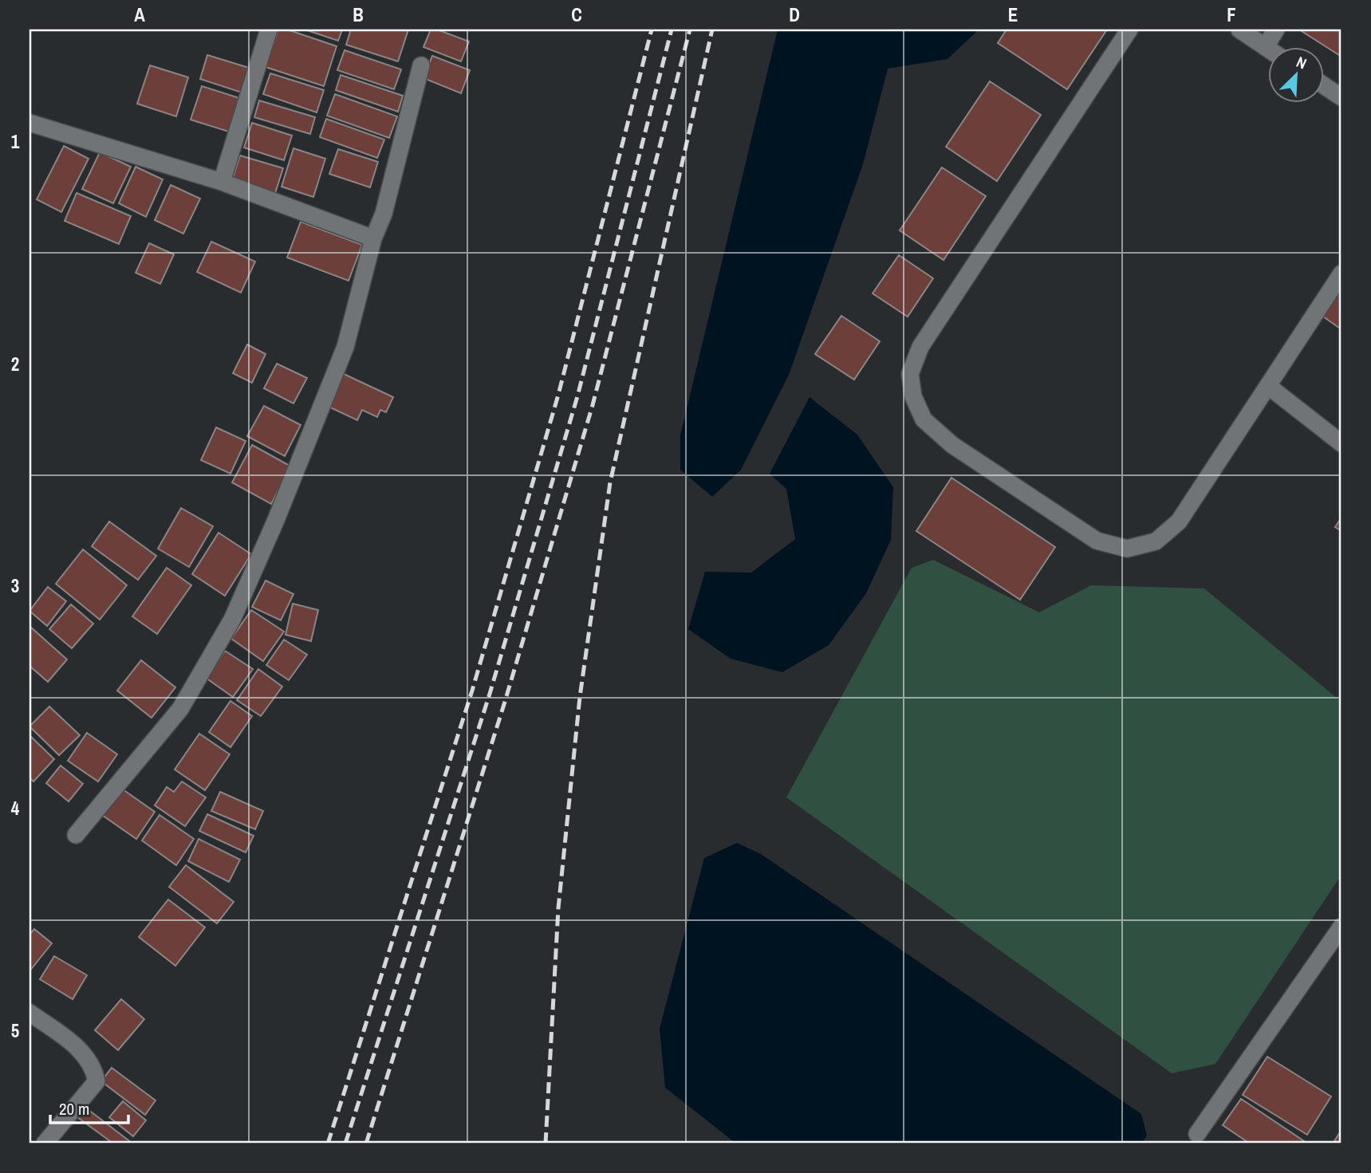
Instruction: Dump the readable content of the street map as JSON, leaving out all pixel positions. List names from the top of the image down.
{
  "scale_bar": "20 m",
  "north": "top right",
  "grid": {
    "columns": [
      "A",
      "B",
      "C",
      "D",
      "E",
      "F"
    ],
    "rows": [
      "1",
      "2",
      "3",
      "4",
      "5"
    ]
  }
}
